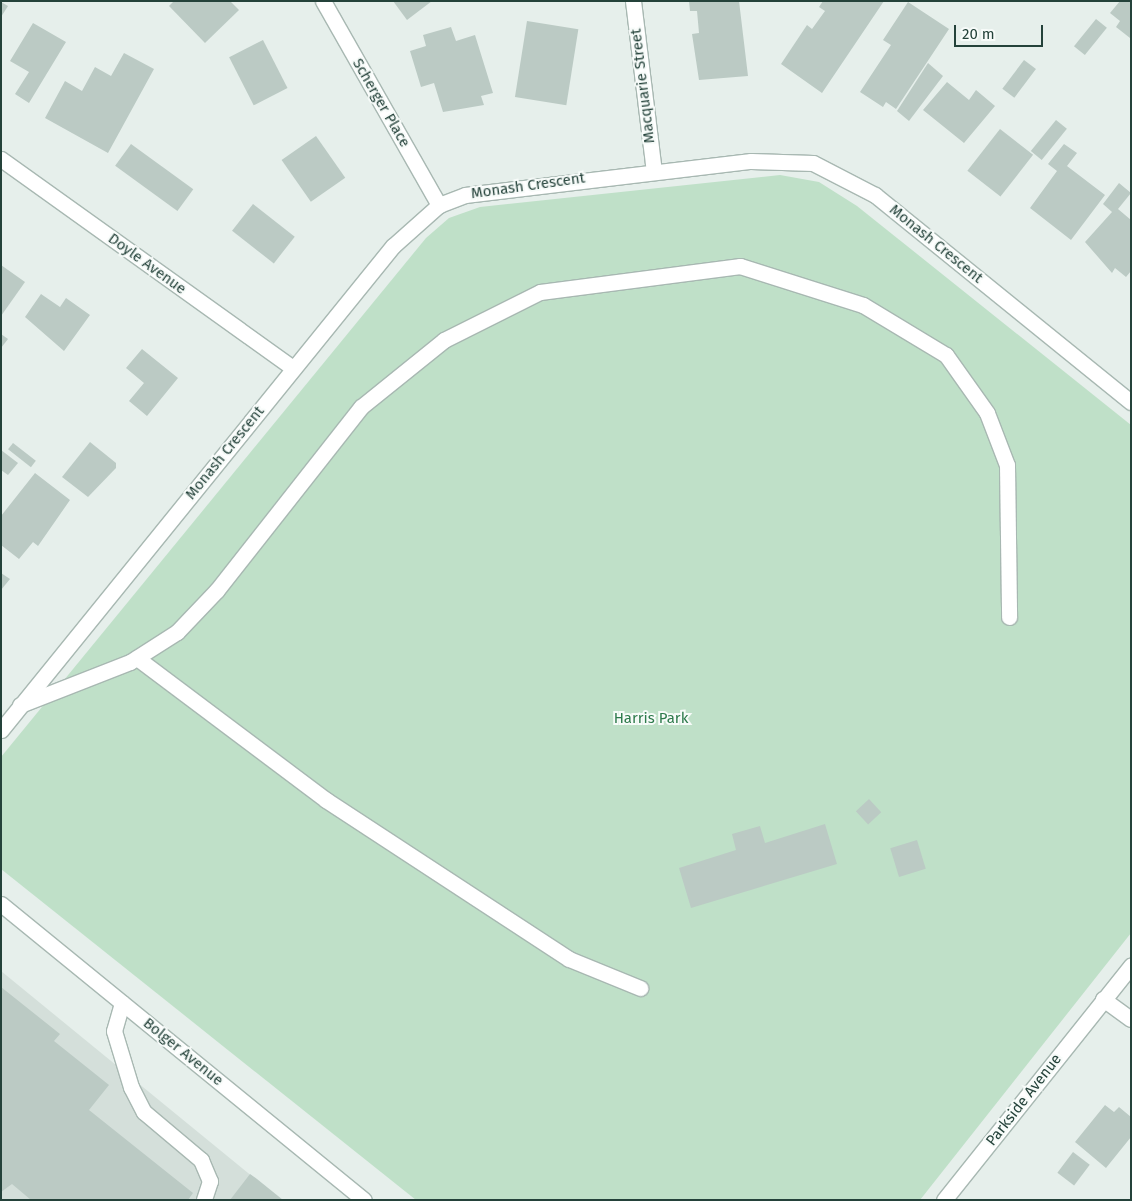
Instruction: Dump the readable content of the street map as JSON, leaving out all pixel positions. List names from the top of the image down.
{
  "streets": {
    "street": [
      "Macquarie Street",
      "Scherger Place",
      "Monash Crescent",
      "Doyle Avenue",
      "Bolger Avenue",
      "Parkside Avenue"
    ]
  },
  "crossings": [
    ["Macquarie Street", "Monash Crescent"],
    ["Scherger Place", "Monash Crescent"],
    ["Monash Crescent", "Doyle Avenue"]
  ],
  "parks": ["Harris Park"],
  "scale_bar": "20 m"
}
